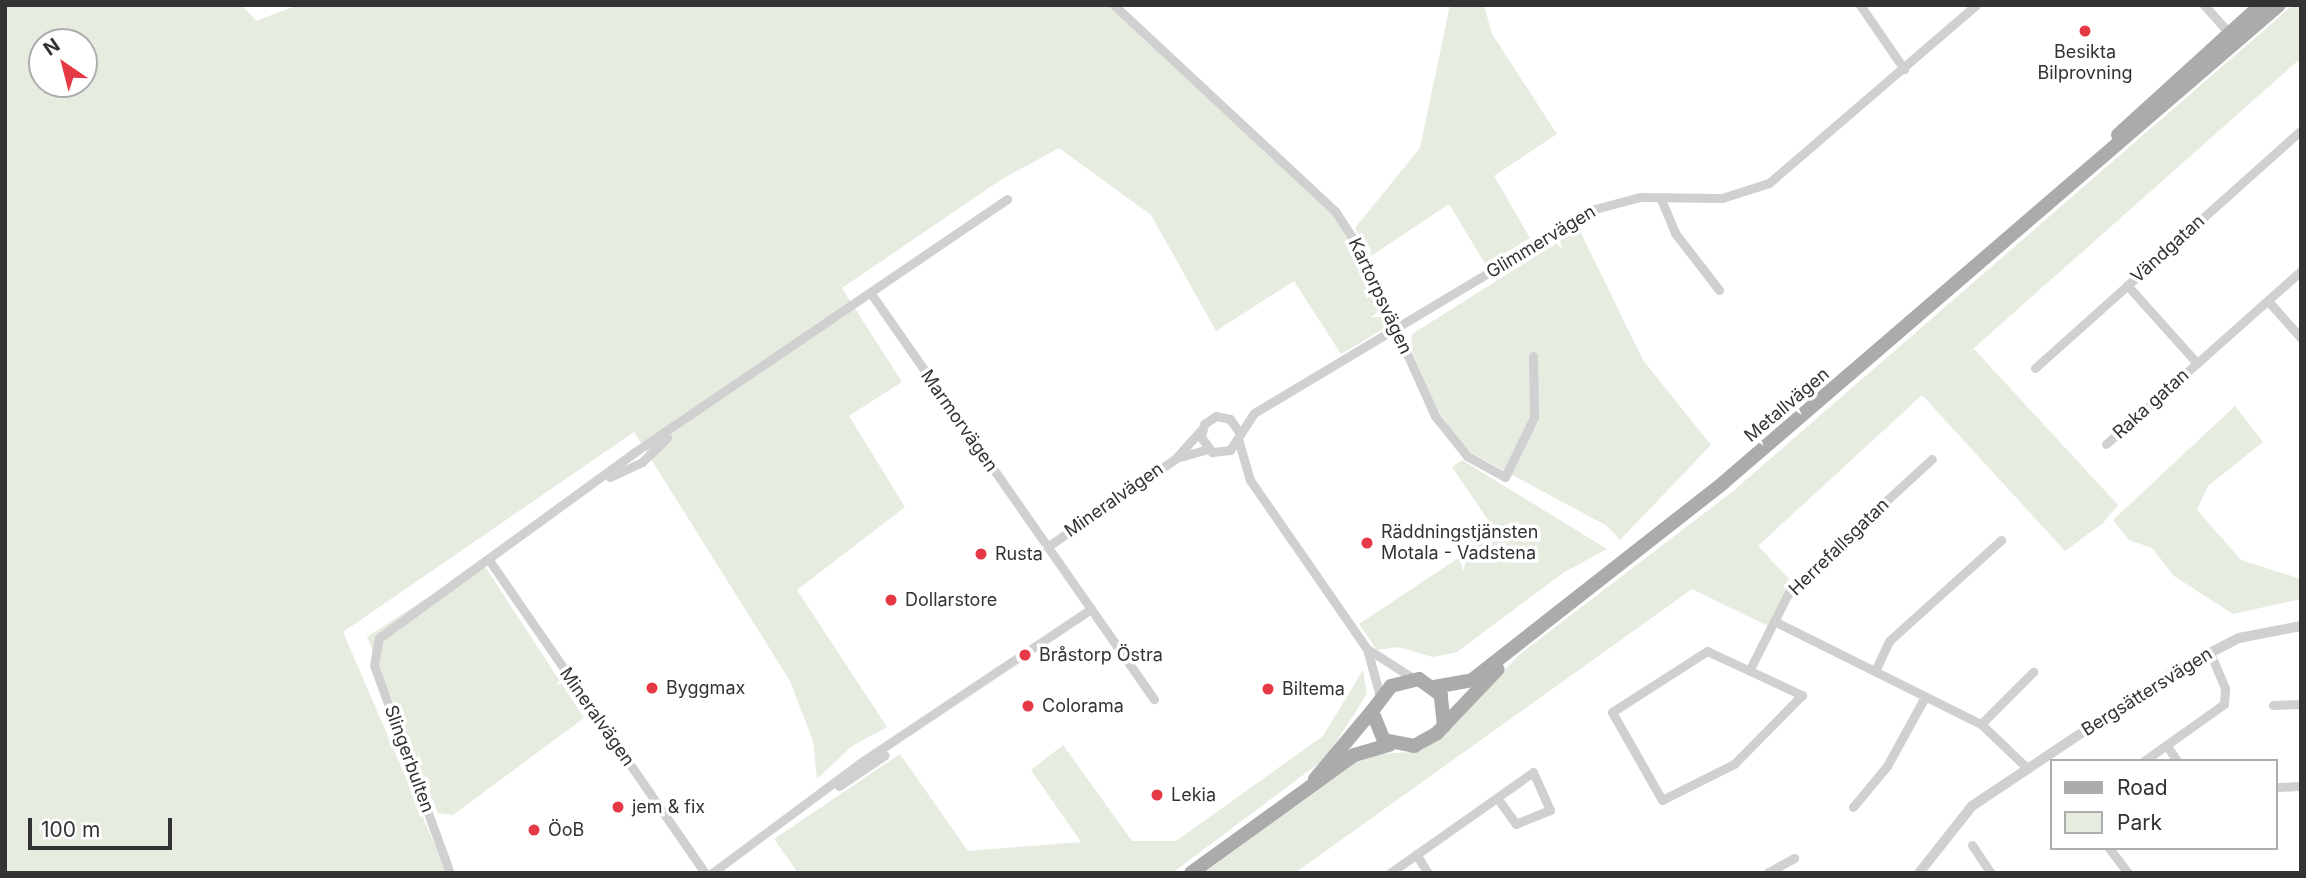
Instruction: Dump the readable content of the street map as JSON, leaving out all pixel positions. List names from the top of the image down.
{
  "streets": {
    "main road": ["Metallvägen"],
    "street": [
      "Glimmervägen",
      "Vändgatan",
      "Kartorpsvägen",
      "Raka gatan",
      "Marmorvägen",
      "Mineralvägen",
      "Herrefallsgatan",
      "Bergsättersvägen",
      "Slingerbulten"
    ]
  },
  "crossings": [
    ["Glimmervägen", "Kartorpsvägen"],
    ["Glimmervägen", "Mineralvägen"],
    ["Vändgatan", "Raka gatan"],
    ["Marmorvägen", "Mineralvägen"],
    ["Mineralvägen", "Slingerbulten"]
  ],
  "places": [
    "Besikta Bilprovning",
    "Räddningstjänsten Motala - Vadstena",
    "Rusta",
    "Dollarstore",
    "Bråstorp Östra",
    "Byggmax",
    "Biltema",
    "Colorama",
    "Lekia",
    "jem & fix",
    "ÖoB"
  ],
  "legend": ["Road", "Park"],
  "scale_bar": "100 m",
  "north": "top left"
}
